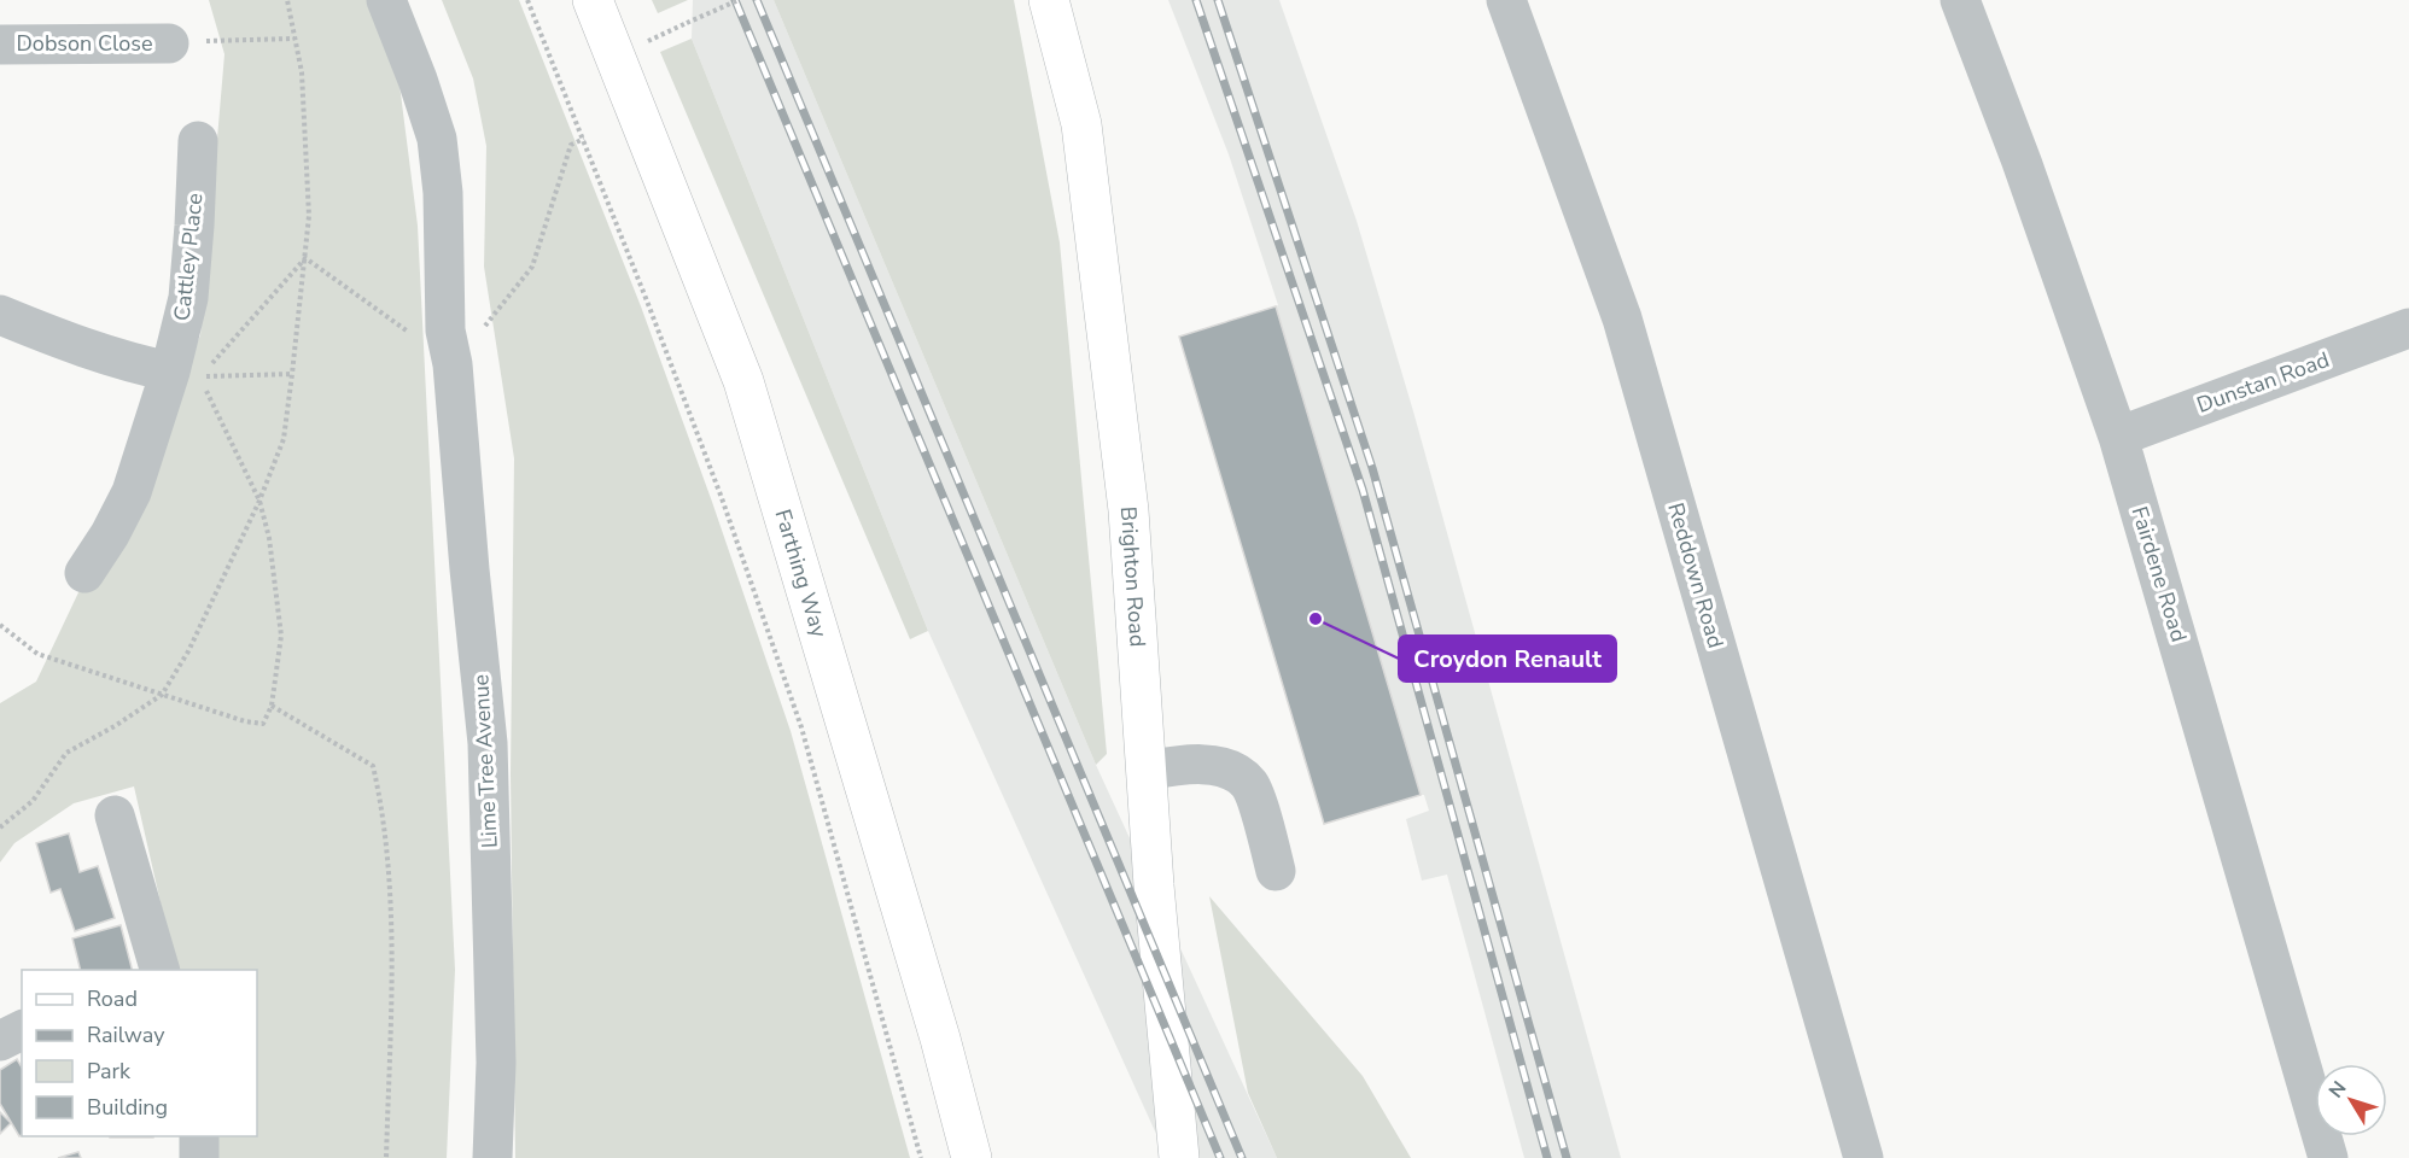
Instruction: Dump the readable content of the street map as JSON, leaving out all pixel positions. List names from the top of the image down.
{
  "streets": {
    "main road": ["Farthing Way", "Brighton Road"],
    "street": [
      "Dobson Close",
      "Cattley Place",
      "Dunstan Road",
      "Fairdene Road",
      "Reddown Road",
      "Lime Tree Avenue"
    ]
  },
  "crossings": [
    ["Dunstan Road", "Fairdene Road"]
  ],
  "places": ["Croydon Renault"],
  "legend": [
    "Road",
    "Railway",
    "Park",
    "Building"
  ],
  "north": "top left"
}
